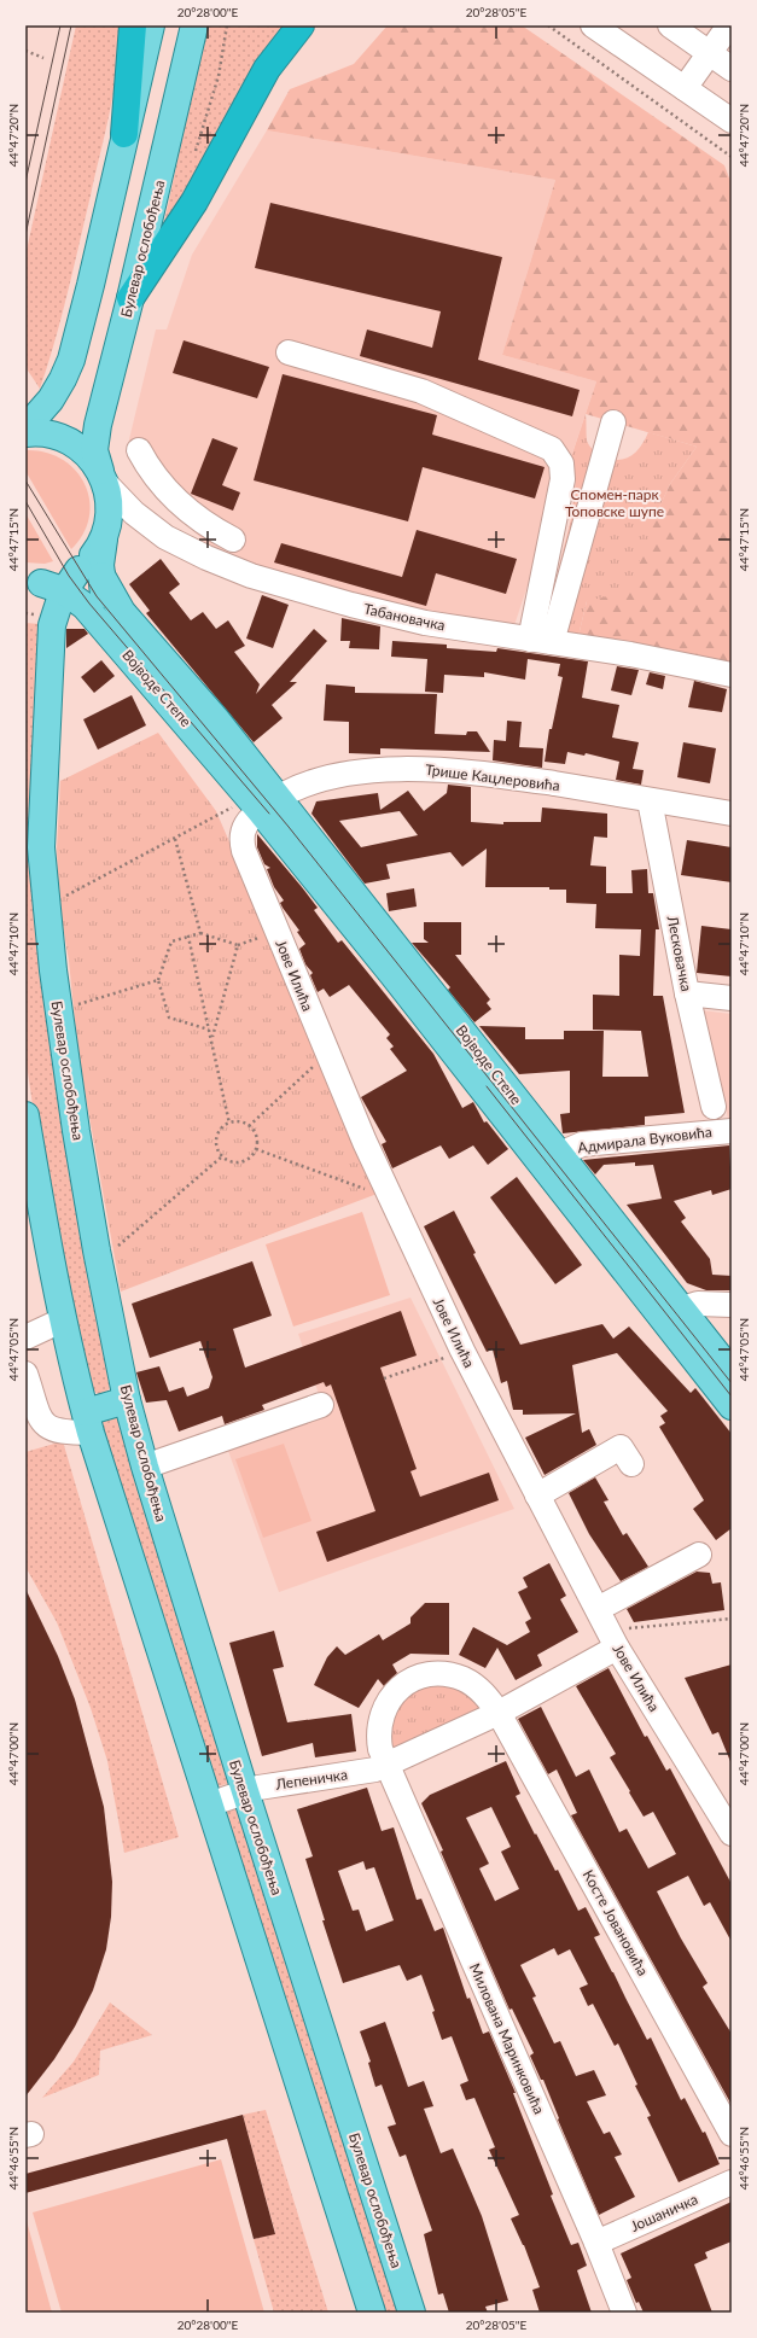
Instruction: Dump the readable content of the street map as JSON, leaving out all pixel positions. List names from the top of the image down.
{
  "streets": {
    "main road": ["Булевар ослобођења", "Војводе Степе"],
    "street": [
      "Табановачка",
      "Трише Кацлеровића",
      "Лесковачка",
      "Јове Илића",
      "Адмирала Вуковића",
      "Лепеничка",
      "Косте Јовановића",
      "Милована Маринковића",
      "Јошаничка"
    ]
  },
  "crossings": [
    ["Булевар ослобођења", "Табановачка"],
    ["Булевар ослобођења", "Војводе Степе"],
    ["Булевар ослобођења", "Лепеничка"],
    ["Војводе Степе", "Трише Кацлеровића"],
    ["Војводе Степе", "Јове Илића"],
    ["Војводе Степе", "Адмирала Вуковића"],
    ["Трише Кацлеровића", "Лесковачка"],
    ["Трише Кацлеровића", "Јове Илића"],
    ["Јове Илића", "Лепеничка"],
    ["Лепеничка", "Косте Јовановића"],
    ["Лепеничка", "Милована Маринковића"],
    ["Милована Маринковића", "Јошаничка"]
  ],
  "parks": ["Спомен-парк Топовске шупе"],
  "coordinates": [
    "20°28'00\"E",
    "20°28'05\"E",
    "44°47'20\"N",
    "44°47'15\"N",
    "44°47'10\"N",
    "44°47'05\"N",
    "44°47'00\"N",
    "44°46'55\"N"
  ]
}
